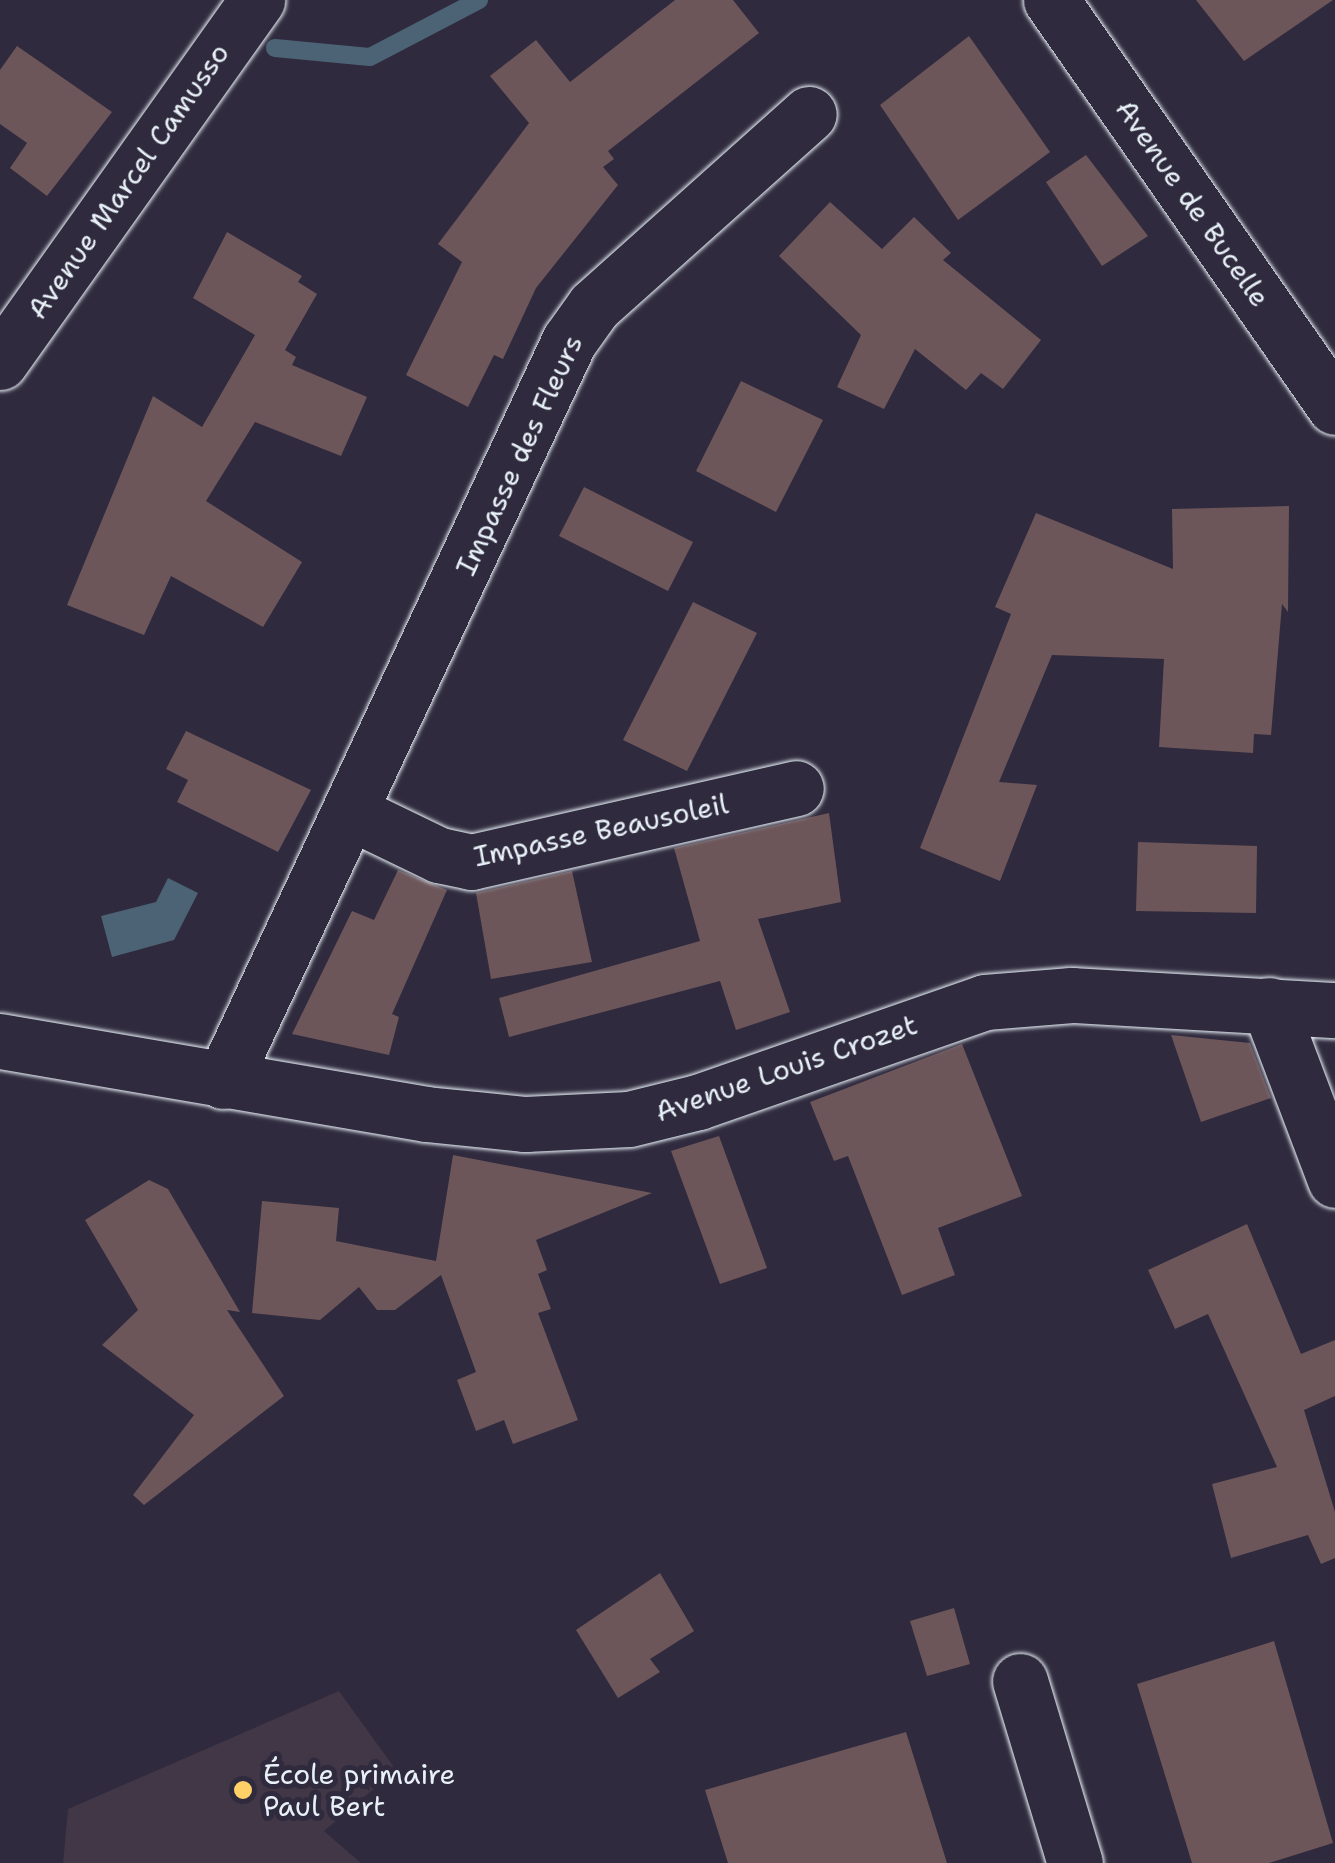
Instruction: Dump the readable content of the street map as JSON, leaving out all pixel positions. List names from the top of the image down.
{
  "streets": {
    "street": [
      "Avenue Marcel Camusso",
      "Avenue de Bucelle",
      "Impasse des Fleurs",
      "Impasse Beausoleil",
      "Avenue Louis Crozet"
    ]
  },
  "crossings": [
    ["Impasse des Fleurs", "Impasse Beausoleil"]
  ],
  "places": ["École primaire Paul Bert"]
}
